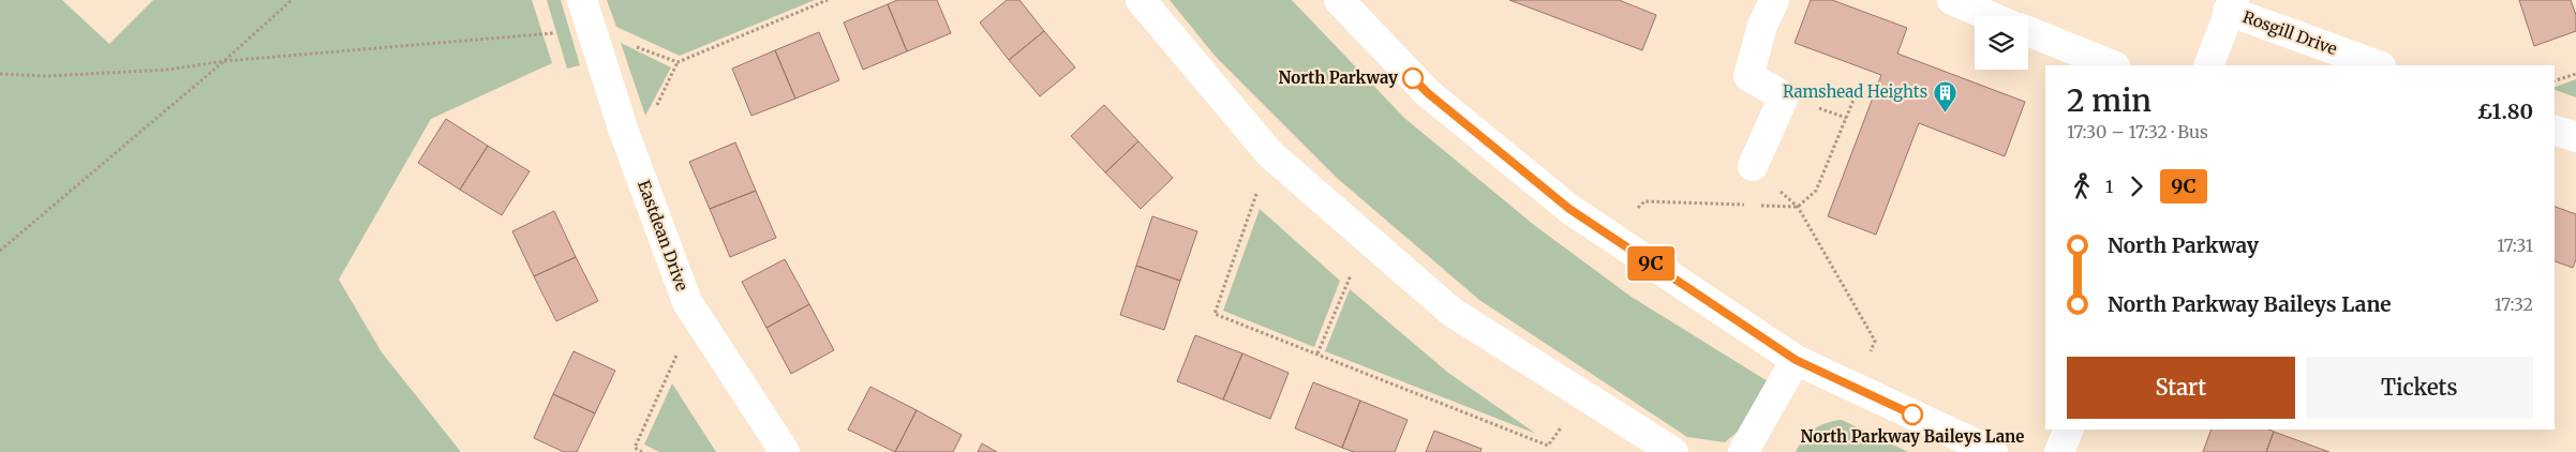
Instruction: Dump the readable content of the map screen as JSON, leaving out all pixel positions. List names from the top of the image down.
{
  "streets": {
    "street": ["Rosgill Drive", "Eastdean Drive"]
  },
  "places": {
    "other": ["North Parkway", "North Parkway Baileys Lane"],
    "building": ["Ramshead Heights"]
  },
  "lines": ["bus line 9C"],
  "page": {
    "on_map": "9C",
    "heading": ["2 min", "17:30 – 17:32 · Bus", "£1.80"],
    "legs": ["1", "9C"],
    "list": [
      {
        "name": "North Parkway",
        "value": "17:31"
      },
      {
        "name": "North Parkway Baileys Lane",
        "value": "17:32"
      }
    ],
    "buttons": ["Start", "Tickets"]
  }
}
